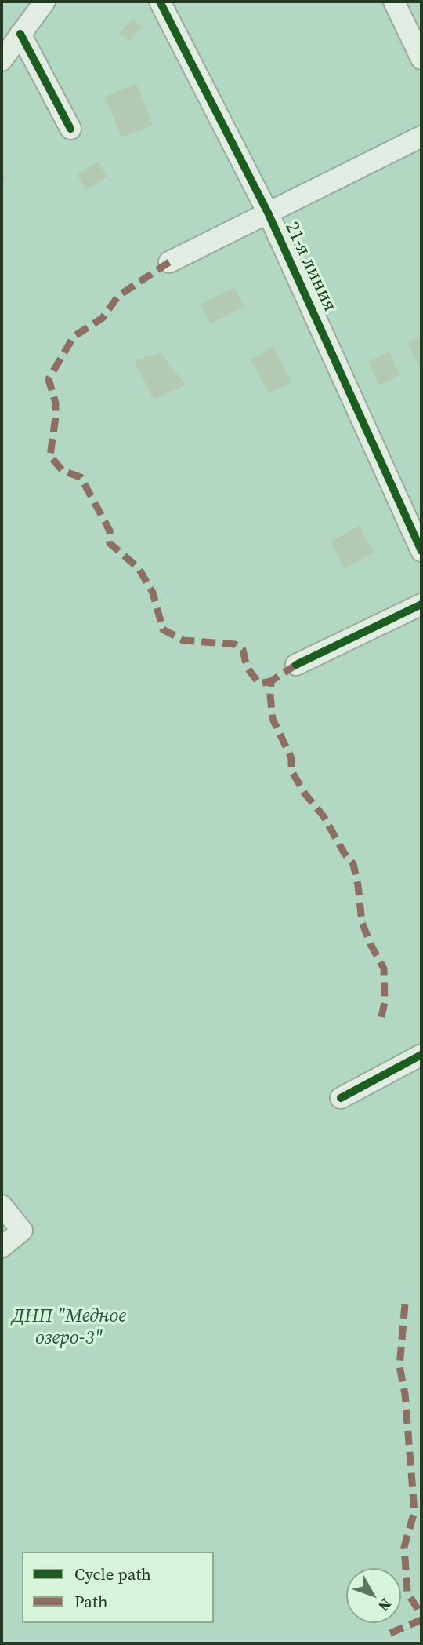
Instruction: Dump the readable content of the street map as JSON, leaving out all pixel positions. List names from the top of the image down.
{
  "streets": {
    "street": ["21-я линия"]
  },
  "parks": ["ДНП \"Медное озеро-3\""],
  "legend": ["Cycle path", "Path"],
  "north": "bottom right"
}
